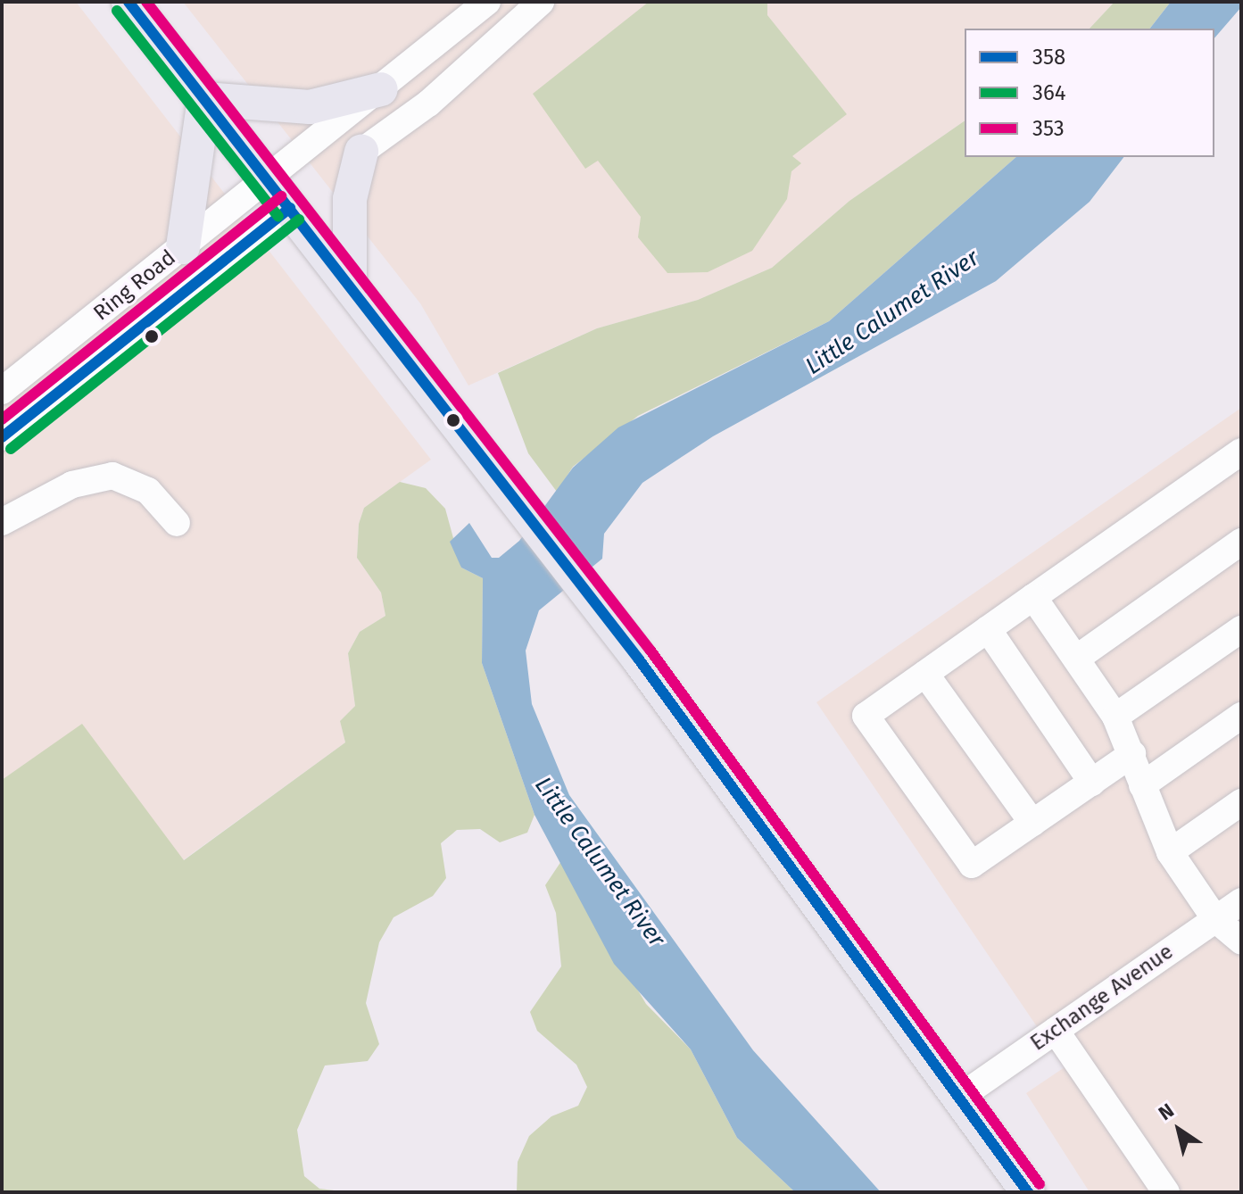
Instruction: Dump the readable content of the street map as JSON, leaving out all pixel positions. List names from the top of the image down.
{
  "streets": {
    "street": ["Ring Road", "Exchange Avenue"]
  },
  "water": ["Little Calumet River"],
  "lines": ["transit line 358", "transit line 353", "transit line 364"],
  "legend": ["358", "364", "353"],
  "north": "top left"
}
